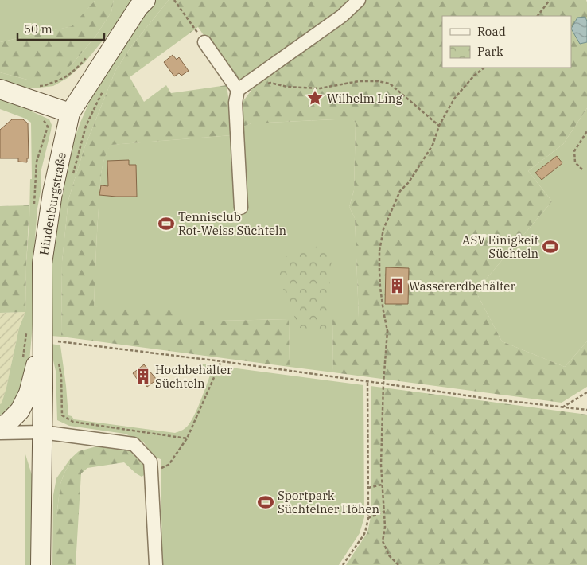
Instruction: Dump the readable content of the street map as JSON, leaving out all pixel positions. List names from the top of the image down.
{
  "streets": {
    "main road": ["Hindenburgstraße"]
  },
  "places": {
    "place": ["Wilhelm Ling"],
    "sports": ["Tennisclub Rot-Weiss Süchteln", "ASV Einigkeit Süchteln", "Sportpark Süchtelner Höhen"],
    "building": ["Wassererdbehälter", "Hochbehälter Süchteln"]
  },
  "legend": ["Road", "Park"],
  "scale_bar": "50 m"
}
